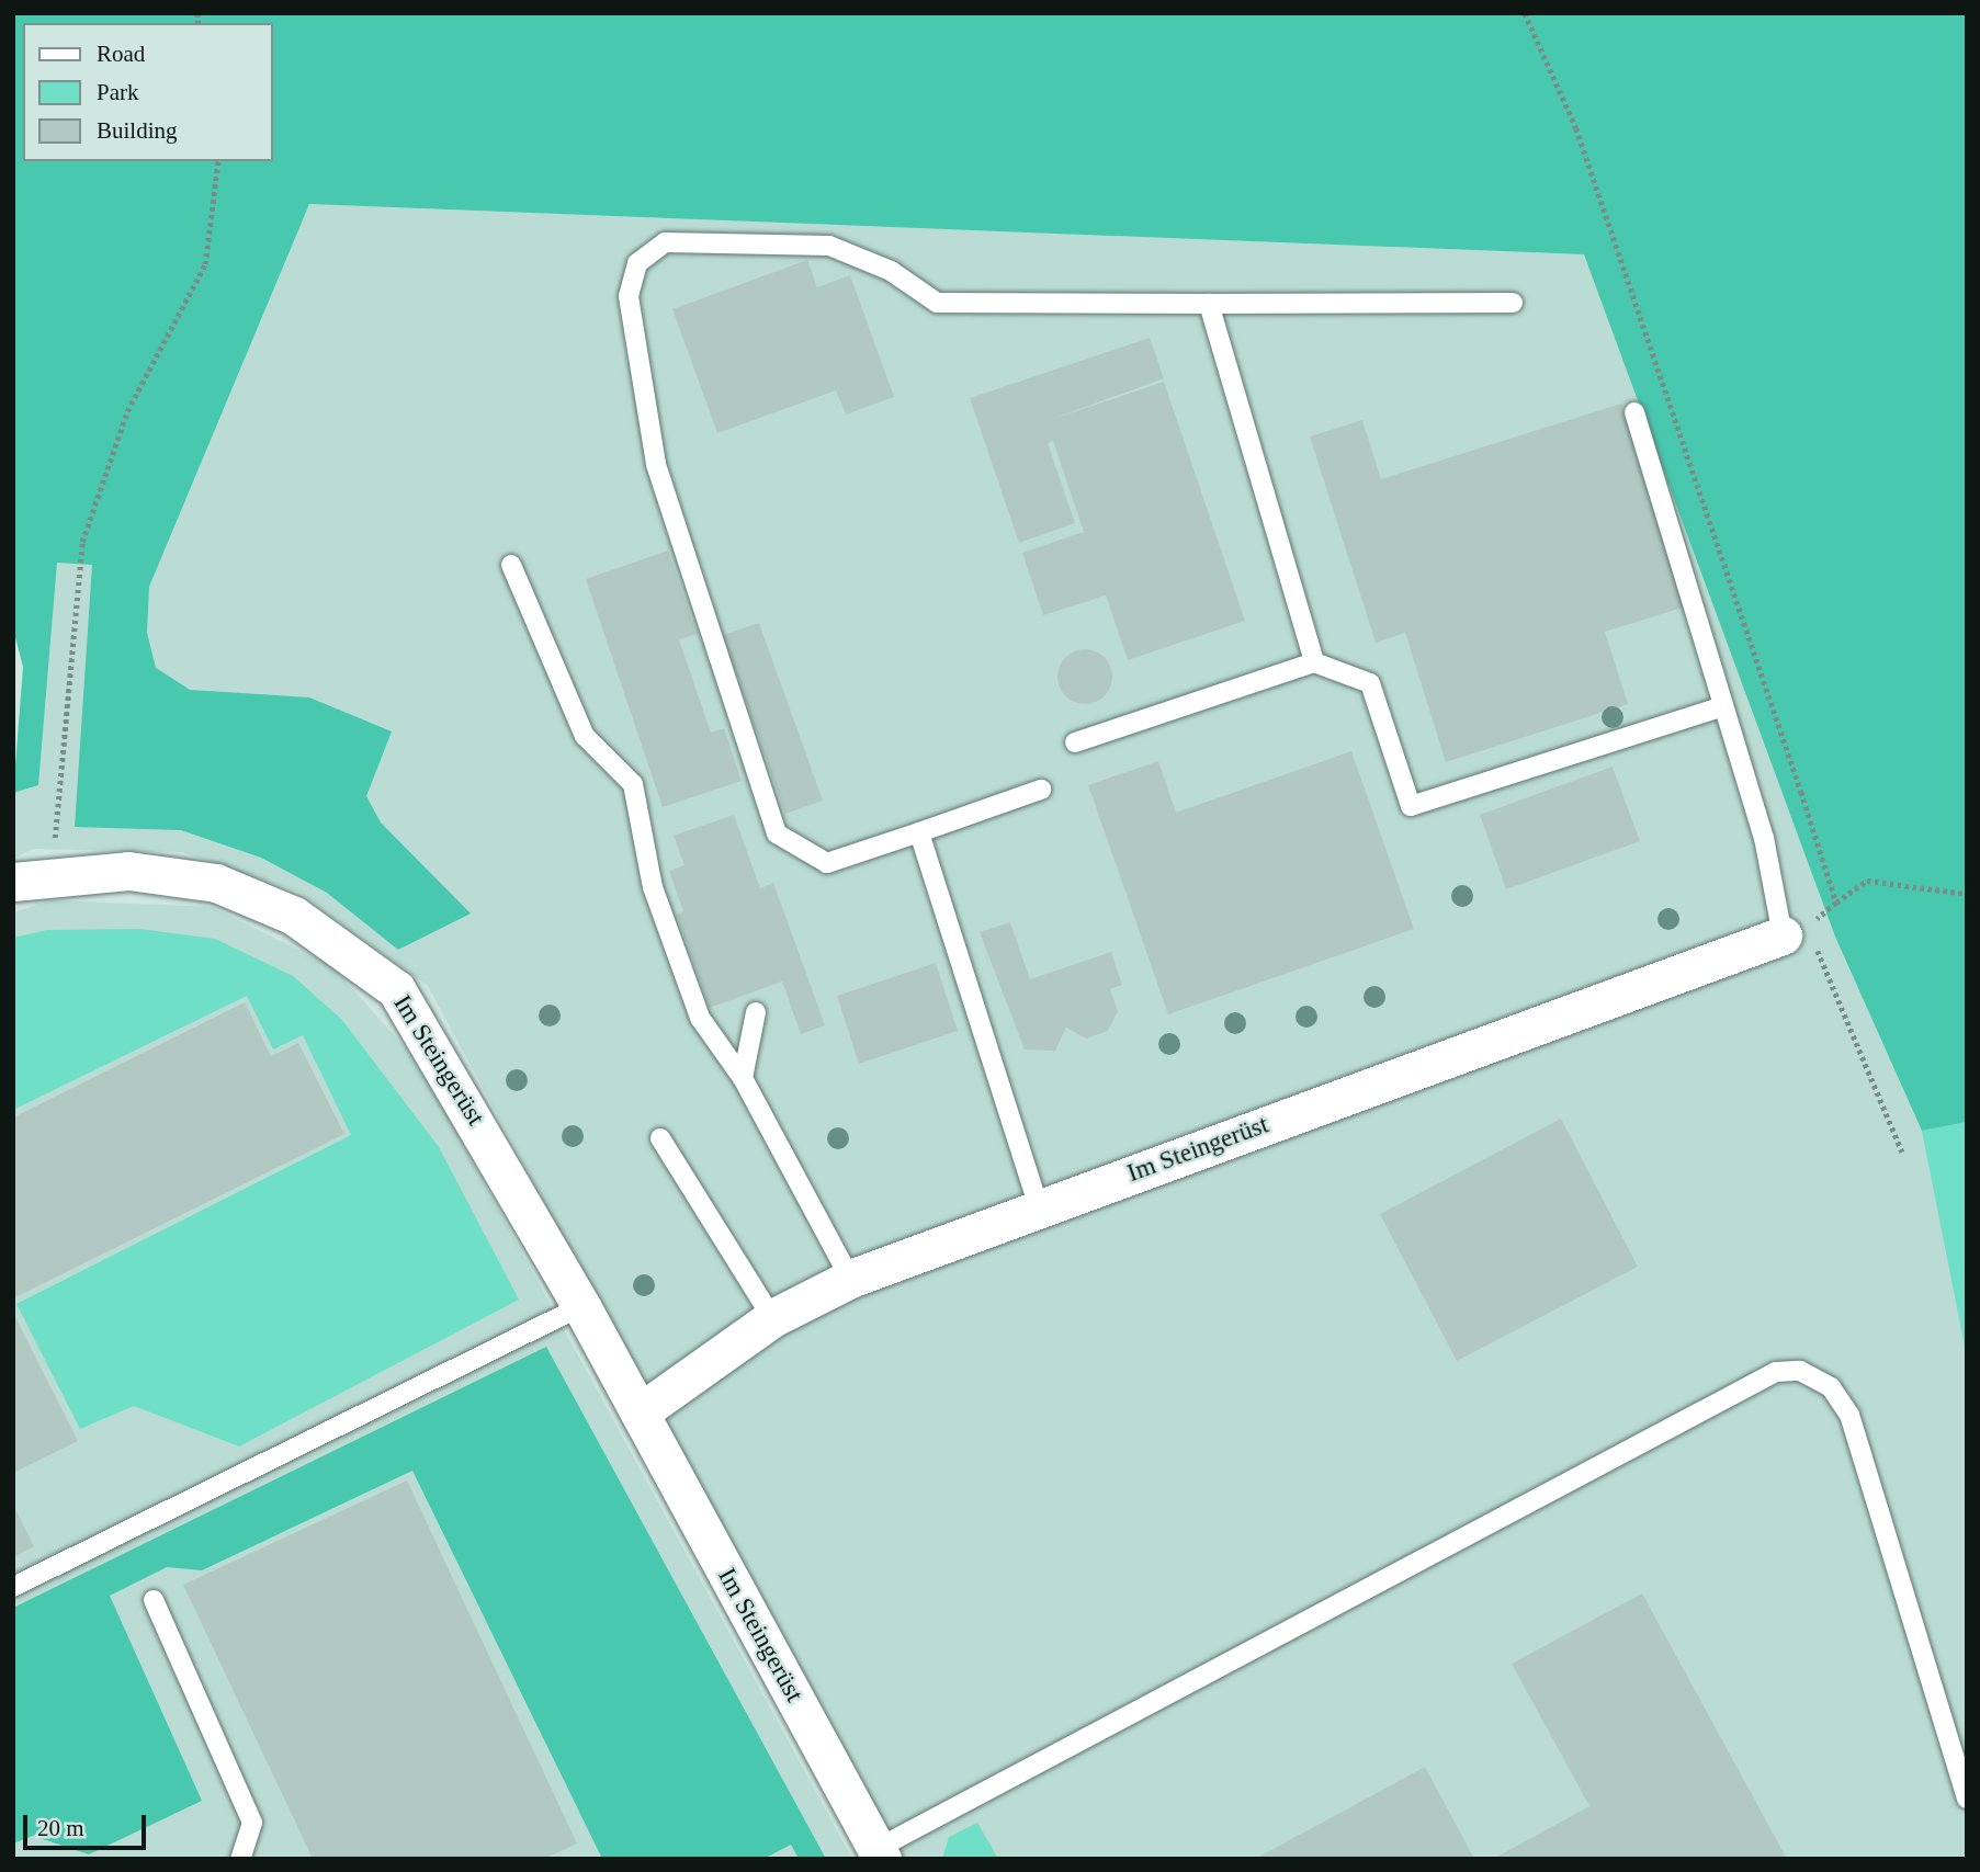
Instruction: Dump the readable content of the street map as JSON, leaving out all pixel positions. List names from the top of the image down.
{
  "streets": {
    "street": ["Im Steingerüst"]
  },
  "legend": ["Road", "Park", "Building"],
  "scale_bar": "20 m"
}
